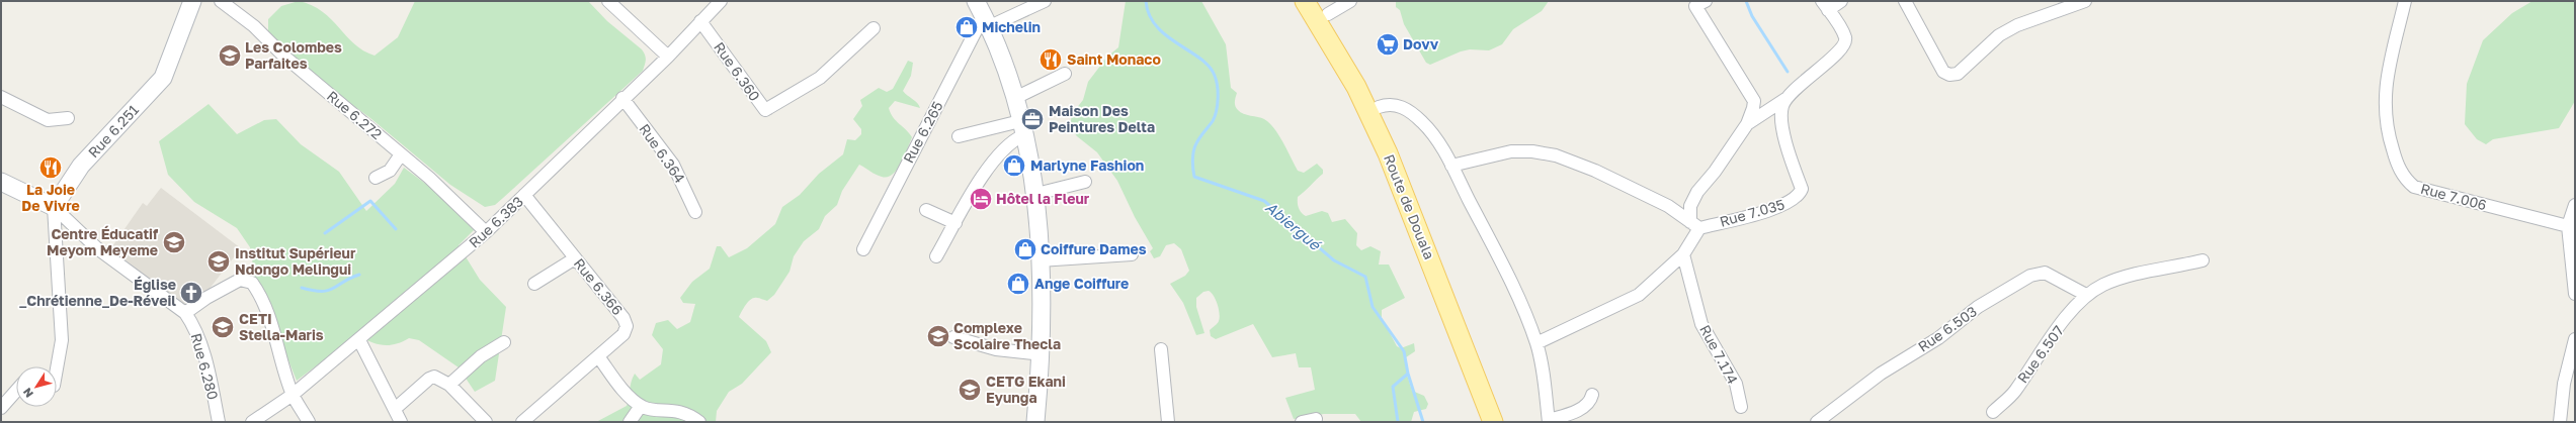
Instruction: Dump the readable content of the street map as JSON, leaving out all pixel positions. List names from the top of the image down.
{
  "streets": {
    "main road": ["Rue 6.251", "Route de Douala"],
    "street": [
      "Rue 6.360",
      "Rue 6.272",
      "Rue 6.265",
      "Rue 6.364",
      "Rue 7.006",
      "Rue 7.035",
      "Rue 6.383",
      "Rue 6.366",
      "Rue 6.503",
      "Rue 7.174",
      "Rue 6.507",
      "Rue 6.280"
    ]
  },
  "crossings": [
    ["Rue 6.360", "Rue 6.383"],
    ["Rue 6.272", "Rue 6.383"],
    ["Rue 6.251", "Rue 6.280"],
    ["Rue 6.364", "Rue 6.383"],
    ["Rue 7.035", "Rue 7.174"],
    ["Rue 6.383", "Rue 6.366"],
    ["Rue 6.503", "Rue 6.507"]
  ],
  "water": ["Abiergué"],
  "places": {
    "shop": [
      "Michelin",
      "Marlyne Fashion",
      "Coiffure Dames",
      "Ange Coiffure"
    ],
    "supermarket": ["Dovv"],
    "school or university": [
      "Les Colombes Parfaites",
      "Centre Éducatif Meyom Meyeme",
      "Institut Supérieur Ndongo Melingui",
      "CETI Stella-Maris",
      "Complexe Scolaire Thecla",
      "CETG Ekani Eyunga"
    ],
    "restaurant": ["Saint Monaco", "La Joie De Vivre"],
    "office": ["Maison Des Peintures Delta"],
    "hotel": ["Hôtel la Fleur"],
    "church": ["Église _Chrétienne_De-Réveil"]
  },
  "north": "bottom left"
}
